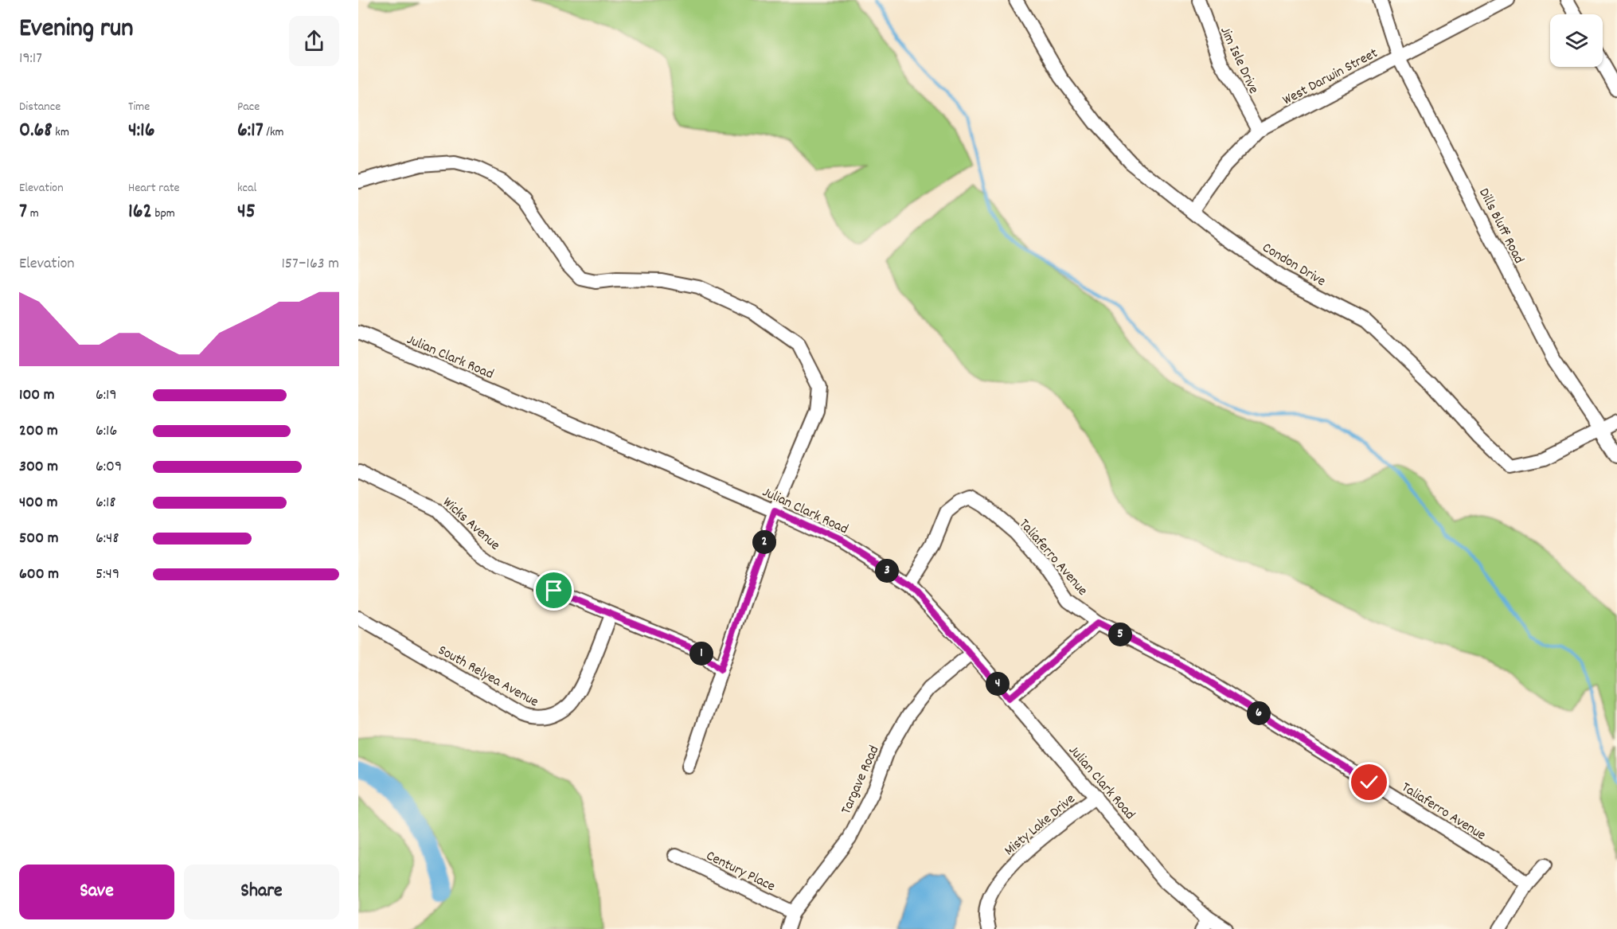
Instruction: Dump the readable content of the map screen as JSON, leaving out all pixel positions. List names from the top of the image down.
{
  "streets": {
    "street": [
      "Jim Isle Drive",
      "West Darwin Street",
      "Dills Bluff Road",
      "Condon Drive",
      "Julian Clark Road",
      "Wicks Avenue",
      "Taliaferro Avenue",
      "South Relyea Avenue",
      "Targave Road",
      "Misty Lake Drive",
      "Century Place"
    ]
  },
  "crossings": [
    ["Jim Isle Drive", "West Darwin Street"],
    ["West Darwin Street", "Dills Bluff Road"],
    ["West Darwin Street", "Condon Drive"],
    ["Dills Bluff Road", "Condon Drive"],
    ["Julian Clark Road", "Taliaferro Avenue"],
    ["Julian Clark Road", "Targave Road"],
    ["Julian Clark Road", "Misty Lake Drive"],
    ["Wicks Avenue", "South Relyea Avenue"],
    ["Targave Road", "Century Place"]
  ],
  "page": {
    "heading": ["Evening run", "19:17"],
    "stats": [
      ["Distance", "0.68 km"],
      ["Time", "4:16"],
      ["Pace", "6:17 /km"],
      ["Elevation", "7 m"],
      ["Heart rate", "162 bpm"],
      ["kcal", "45"]
    ],
    "chart": ["Elevation", "157–163 m"],
    "list": [
      {
        "name": "100 m",
        "note": "6:19"
      },
      {
        "name": "200 m",
        "note": "6:16"
      },
      {
        "name": "300 m",
        "note": "6:09"
      },
      {
        "name": "400 m",
        "note": "6:18"
      },
      {
        "name": "500 m",
        "note": "6:48"
      },
      {
        "name": "600 m",
        "note": "5:49"
      }
    ],
    "pins": [
      "2",
      "3",
      "5",
      "1",
      "4",
      "6"
    ],
    "buttons": ["Save", "Share"]
  }
}
